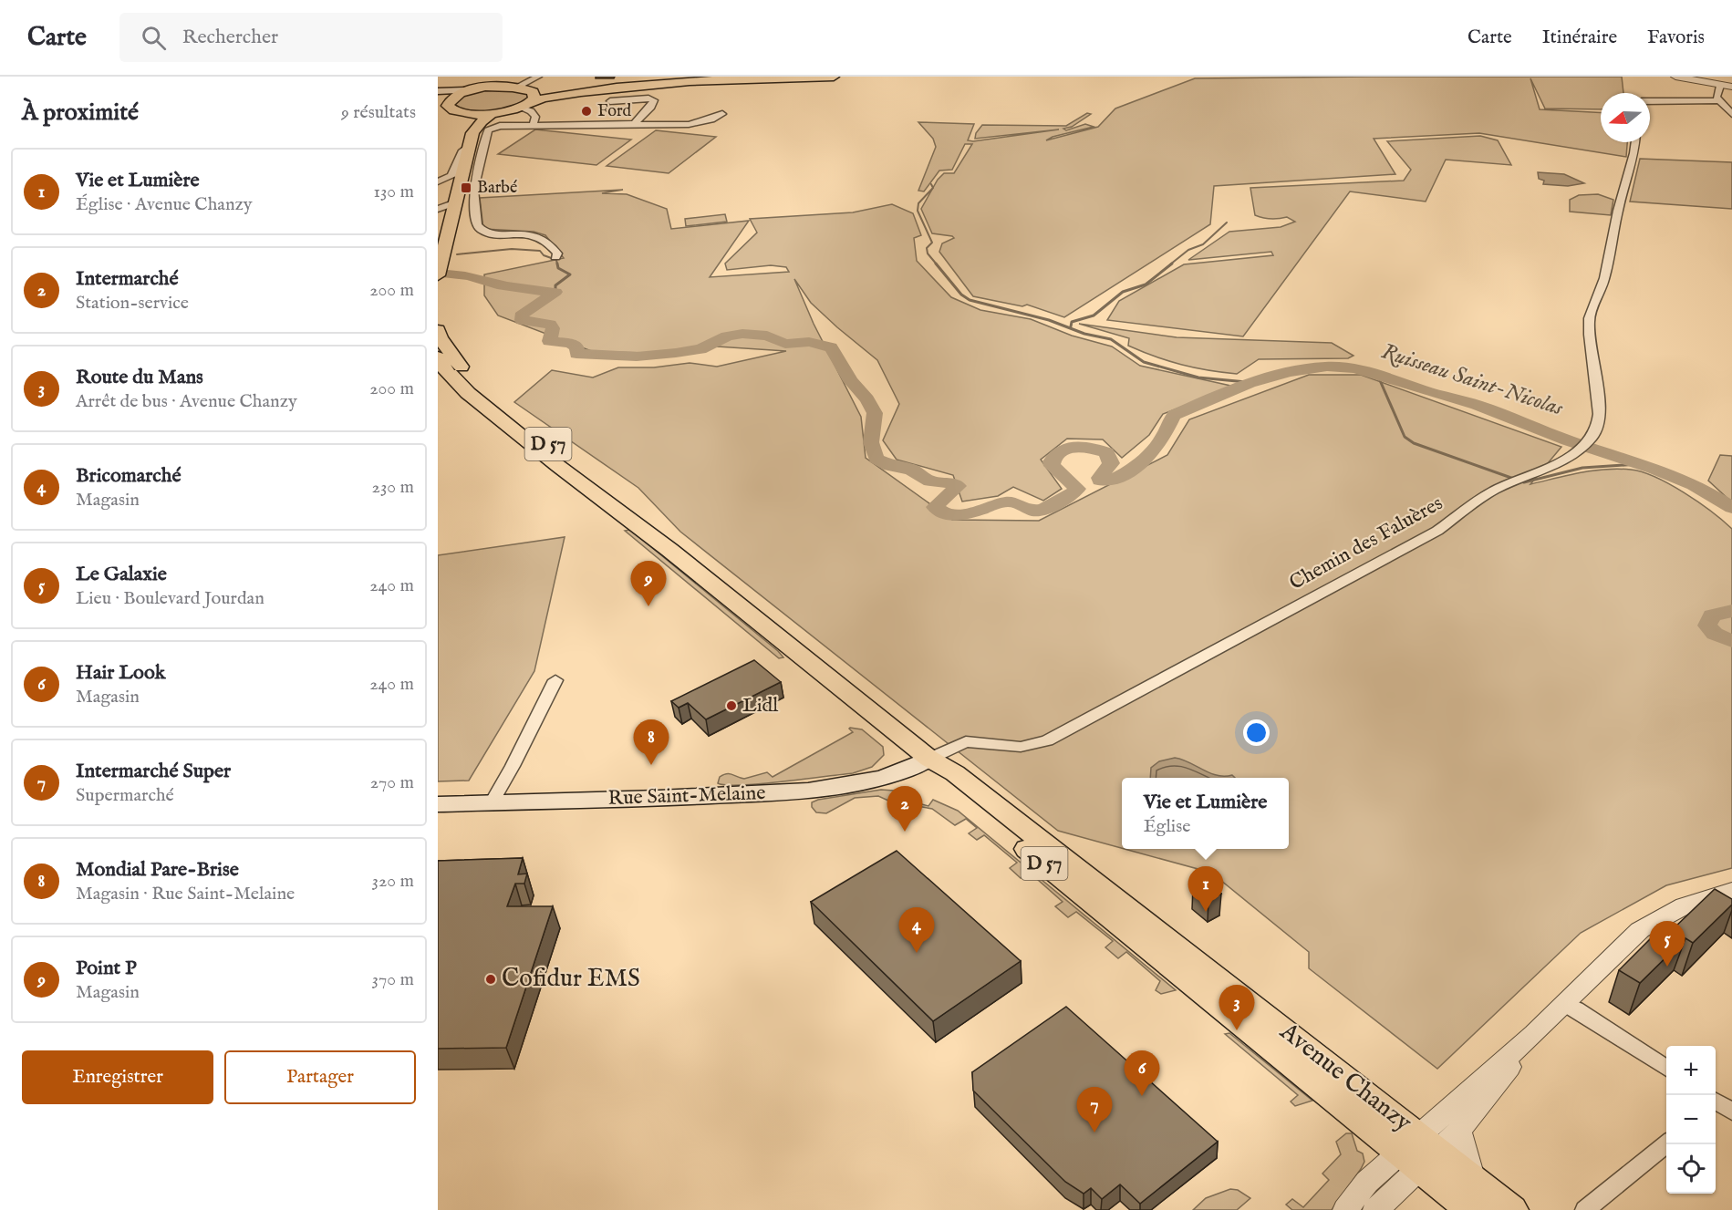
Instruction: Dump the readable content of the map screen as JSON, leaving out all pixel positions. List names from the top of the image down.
{
  "streets": {
    "main road": ["D 57", "Rue Saint-Melaine", "Avenue Chanzy"],
    "street": ["Chemin des Faluères"]
  },
  "crossings": [
    ["D 57", "Chemin des Faluères"],
    ["D 57", "Rue Saint-Melaine"],
    ["D 57", "Avenue Chanzy"],
    ["Chemin des Faluères", "Rue Saint-Melaine"],
    ["Chemin des Faluères", "Avenue Chanzy"],
    ["Rue Saint-Melaine", "Avenue Chanzy"]
  ],
  "water": ["Ruisseau Saint-Nicolas"],
  "places": {
    "other": ["Ford", "Lidl", "Cofidur EMS"],
    "transit": ["Barbé"]
  },
  "north": "left",
  "page": {
    "header": "Carte",
    "search": "Rechercher",
    "nav": ["Carte", "Itinéraire", "Favoris"],
    "heading": ["À proximité", "9 résultats"],
    "list": [
      {
        "mark": "1",
        "name": "Vie et Lumière",
        "note": "Église · Avenue Chanzy",
        "value": "130 m"
      },
      {
        "mark": "2",
        "name": "Intermarché",
        "note": "Station-service",
        "value": "200 m"
      },
      {
        "mark": "3",
        "name": "Route du Mans",
        "note": "Arrêt de bus · Avenue Chanzy",
        "value": "200 m"
      },
      {
        "mark": "4",
        "name": "Bricomarché",
        "note": "Magasin",
        "value": "230 m"
      },
      {
        "mark": "5",
        "name": "Le Galaxie",
        "note": "Lieu · Boulevard Jourdan",
        "value": "240 m"
      },
      {
        "mark": "6",
        "name": "Hair Look",
        "note": "Magasin",
        "value": "240 m"
      },
      {
        "mark": "7",
        "name": "Intermarché Super",
        "note": "Supermarché",
        "value": "270 m"
      },
      {
        "mark": "8",
        "name": "Mondial Pare-Brise",
        "note": "Magasin · Rue Saint-Melaine",
        "value": "320 m"
      },
      {
        "mark": "9",
        "name": "Point P",
        "note": "Magasin",
        "value": "370 m"
      }
    ],
    "pins": [
      "9",
      "8",
      "2",
      "1",
      "4",
      "5",
      "3",
      "6",
      "7"
    ],
    "popup": ["Vie et Lumière", "Église"],
    "buttons": ["Enregistrer", "Partager"],
    "map_buttons": ["+", "−"]
  }
}
